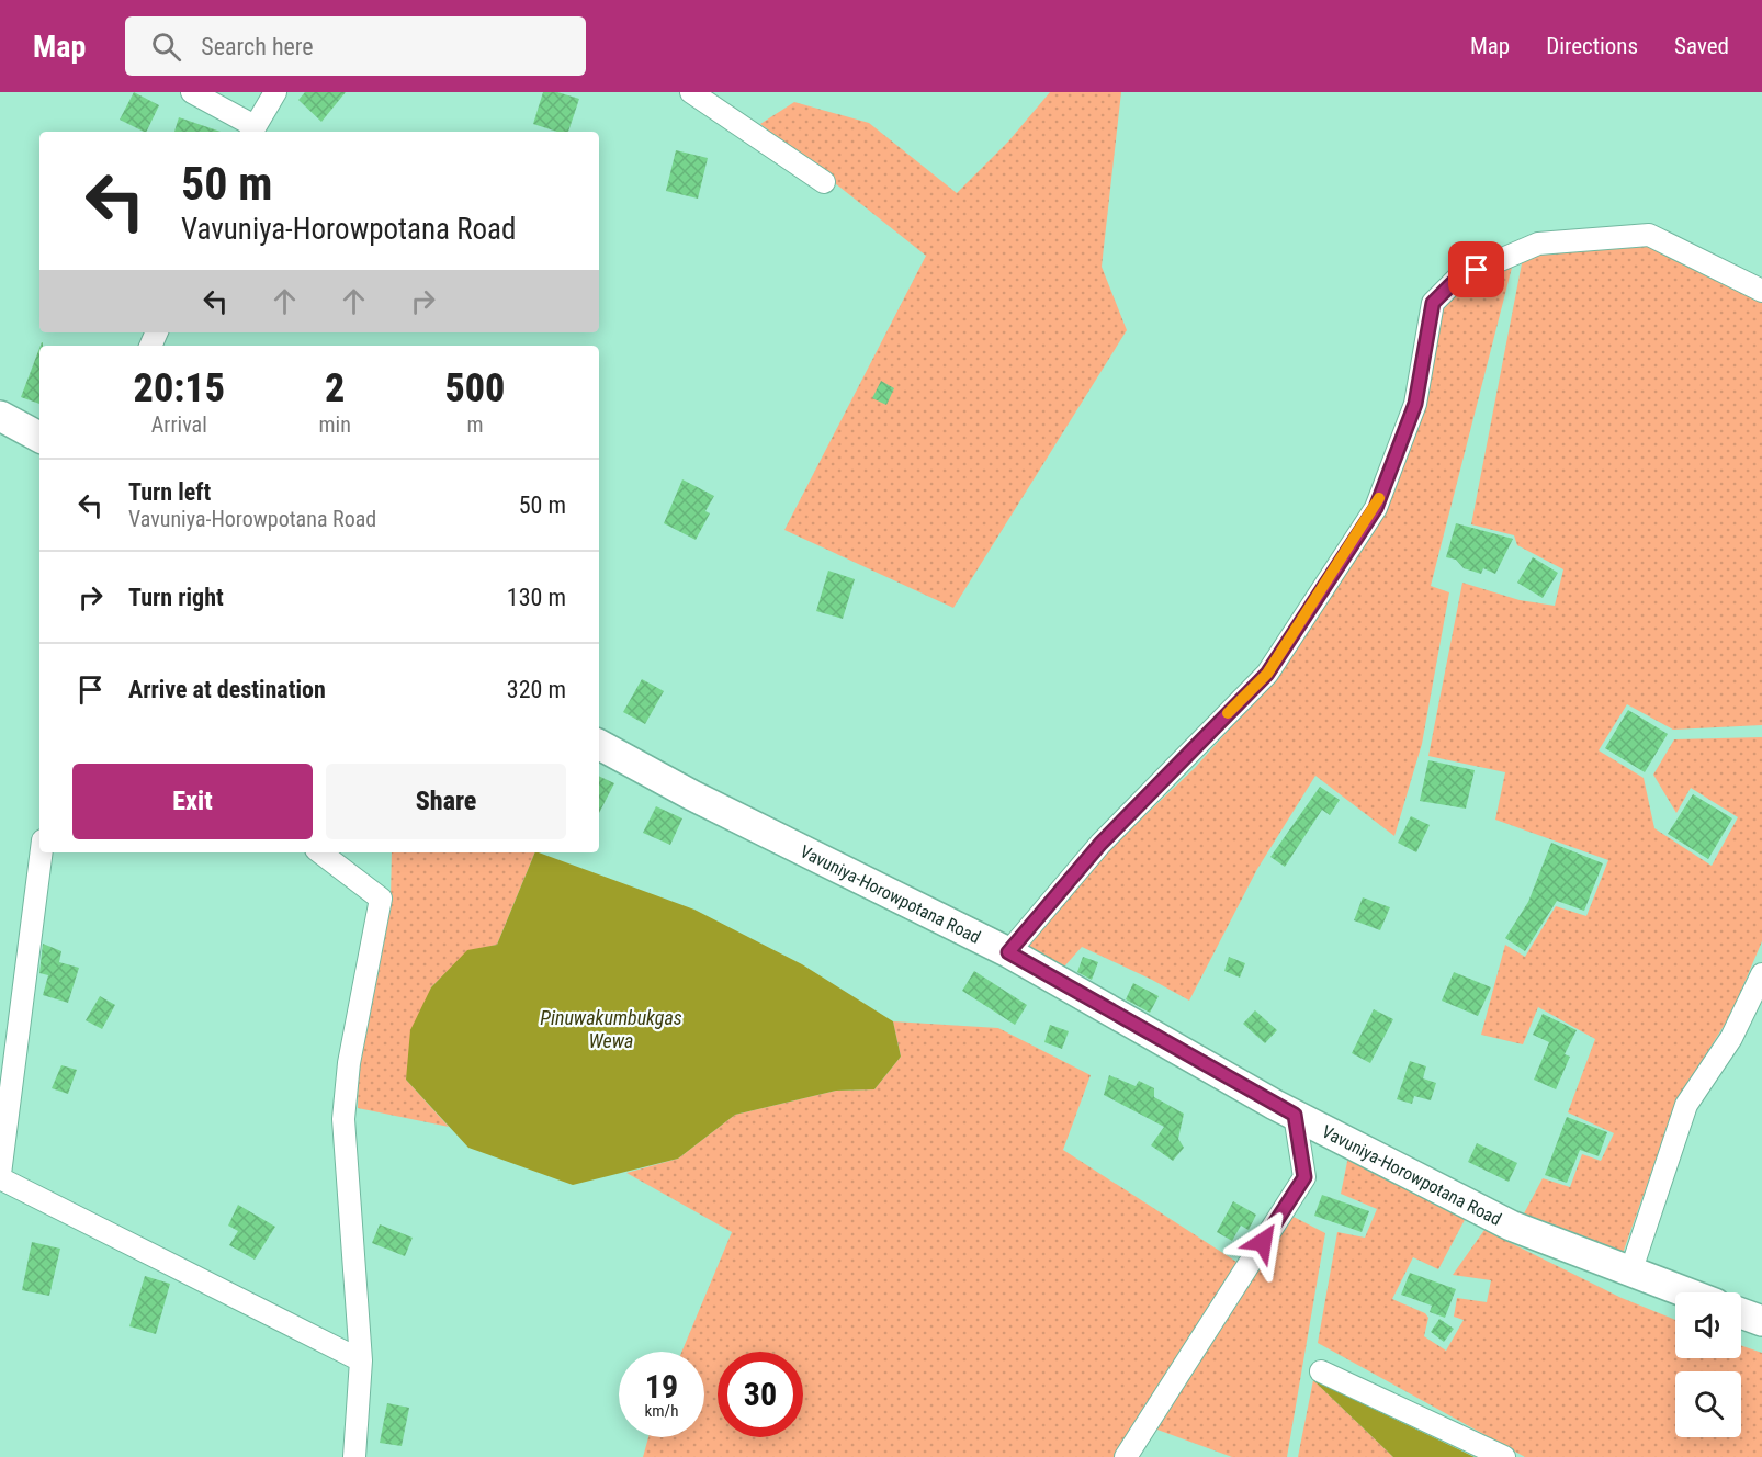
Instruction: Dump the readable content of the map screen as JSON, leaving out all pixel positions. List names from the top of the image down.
{
  "streets": {
    "highway": ["Vavuniya-Horowpotana Road"]
  },
  "water": ["Pinuwakumbukgas Wewa"],
  "page": {
    "header": "Map",
    "search": "Search here",
    "nav": ["Map", "Directions", "Saved"],
    "turn": ["50 m", "Vavuniya-Horowpotana Road"],
    "eta": [
      "20:15",
      "Arrival",
      "2",
      "min",
      "500",
      "m"
    ],
    "list": [
      {
        "name": "Turn left",
        "note": "Vavuniya-Horowpotana Road",
        "value": "50 m"
      },
      {
        "name": "Turn right",
        "value": "130 m"
      },
      {
        "name": "Arrive at destination",
        "value": "320 m"
      }
    ],
    "buttons": ["Exit", "Share"],
    "speed": "19 km/h",
    "limit": "30"
  }
}
